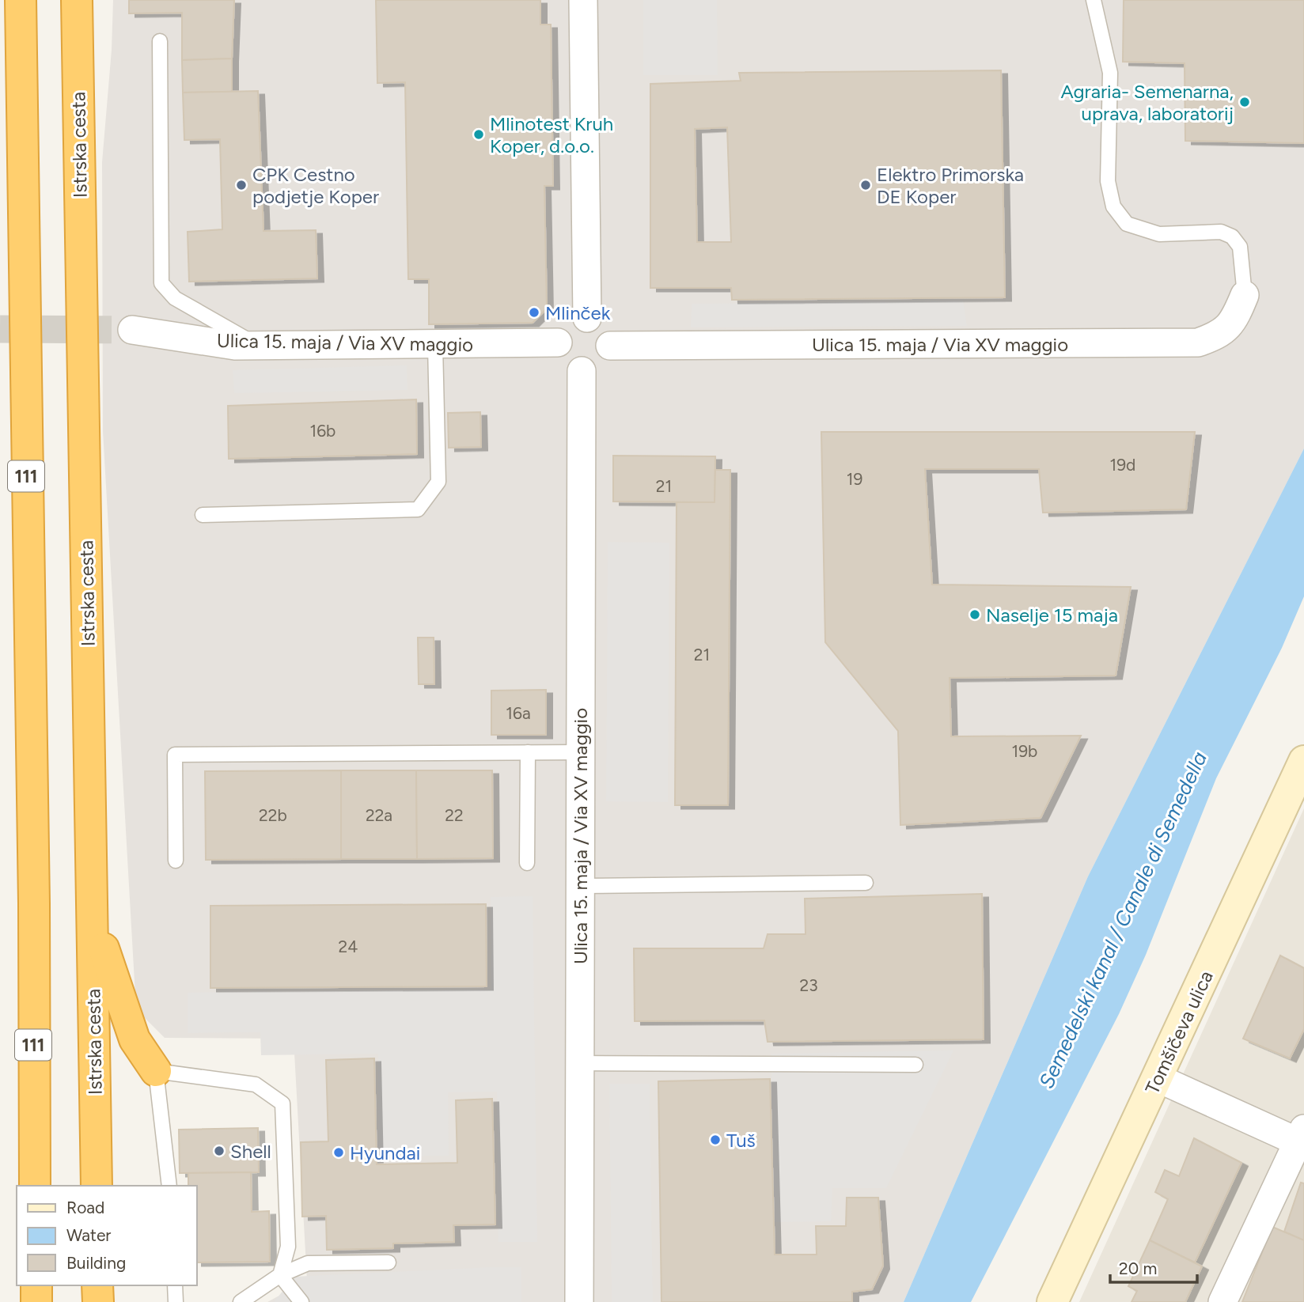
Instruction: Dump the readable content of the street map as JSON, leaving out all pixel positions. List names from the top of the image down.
{
  "streets": {
    "highway": ["Istrska cesta", "111"],
    "street": ["Ulica 15. maja / Via XV maggio", "Tomšičeva ulica"]
  },
  "water": ["Semedelski kanal / Canale di Semedella"],
  "places": [
    "Agraria- Semenarna, uprava, laboratorij",
    "Mlinotest Kruh Koper, d.o.o.",
    "CPK Cestno podjetje Koper",
    "Elektro Primorska DE Koper",
    "Mlinček",
    "Naselje 15 maja",
    "Tuš",
    "Shell",
    "Hyundai"
  ],
  "house_numbers": [
    "16b",
    "19d",
    "19",
    "21",
    "21",
    "16a",
    "19b",
    "22b",
    "22a",
    "22",
    "24",
    "23"
  ],
  "legend": ["Road", "Water", "Building"],
  "scale_bar": "20 m"
}
